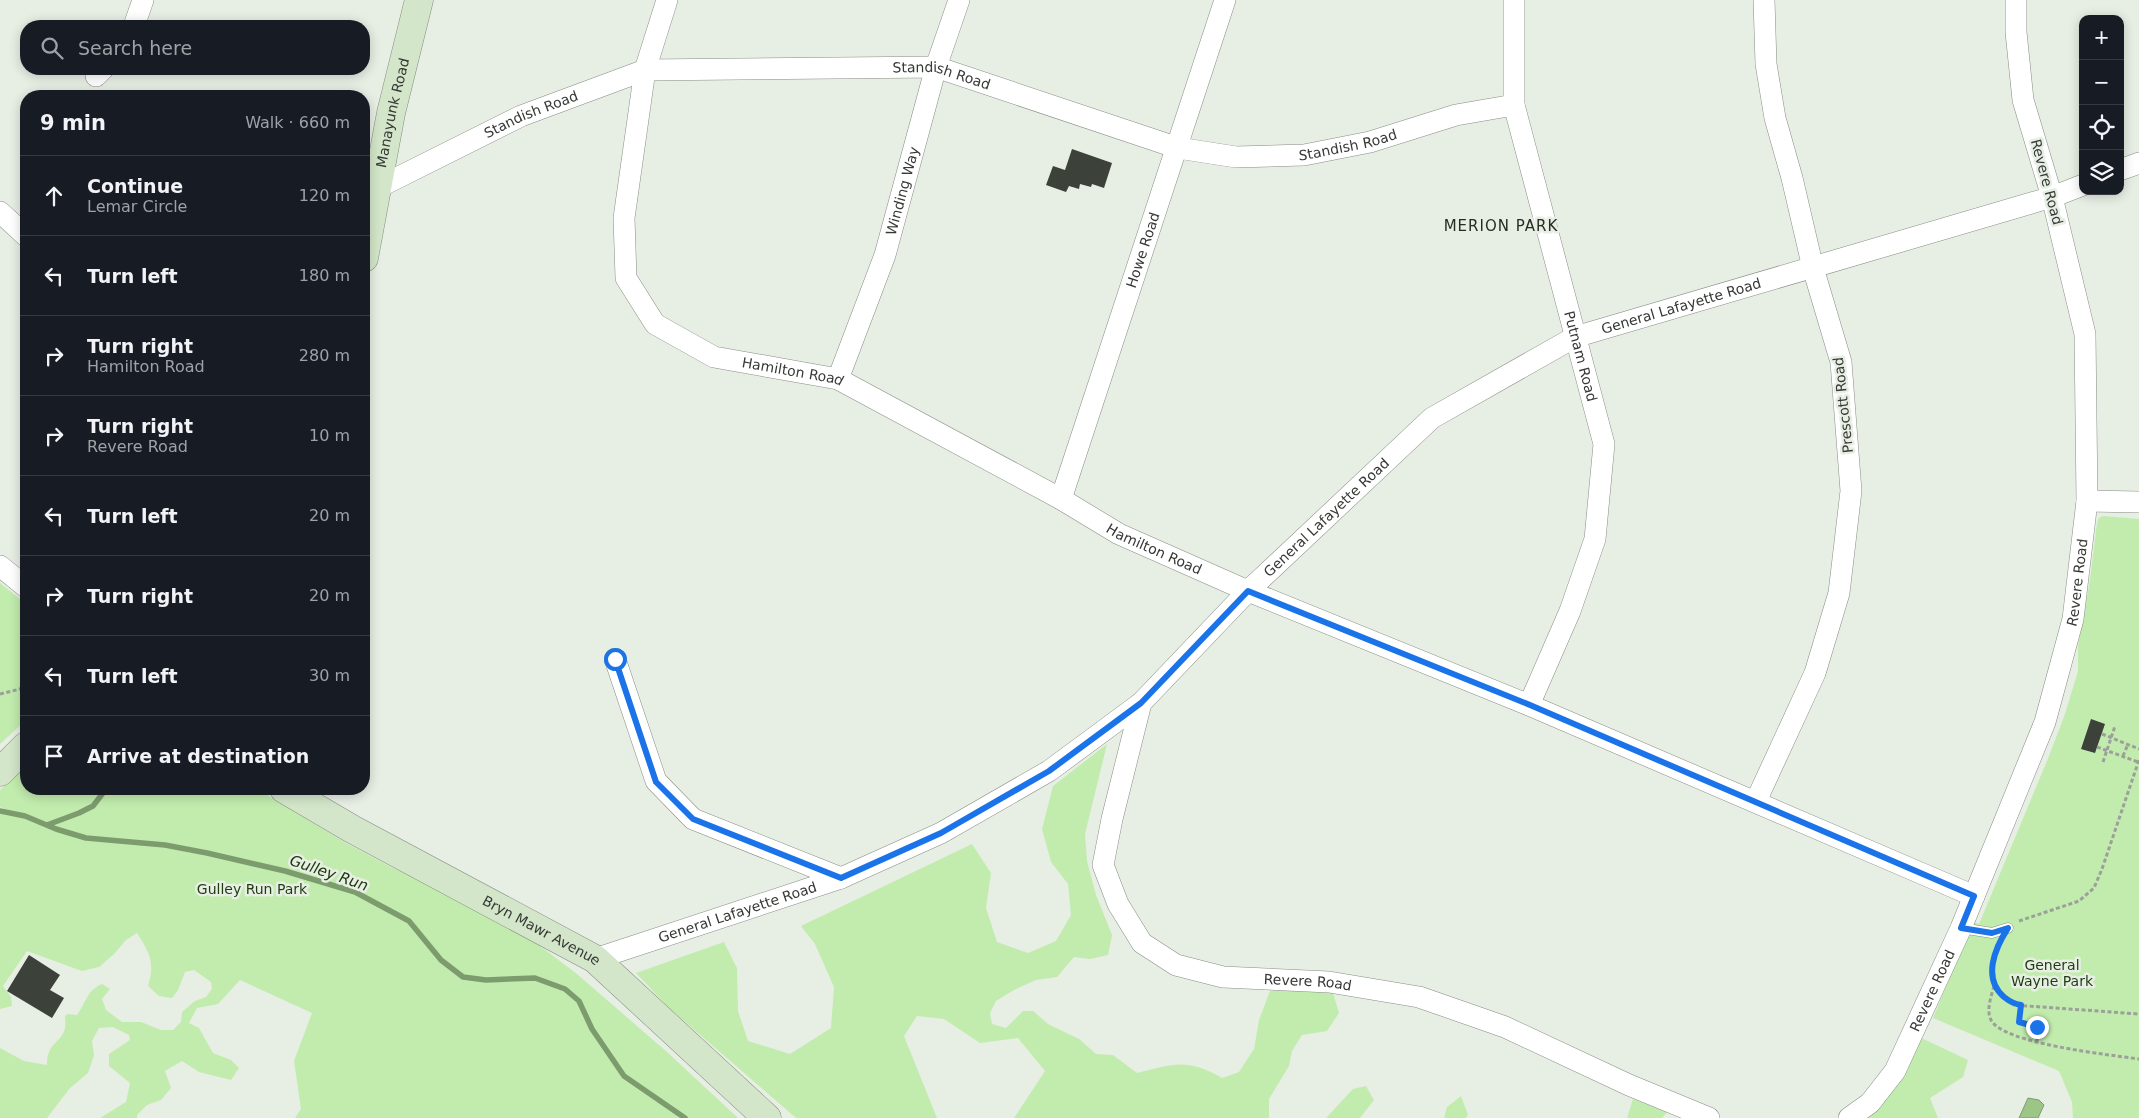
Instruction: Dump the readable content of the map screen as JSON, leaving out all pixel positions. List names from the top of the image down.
{
  "streets": {
    "street": [
      "Standish Road",
      "Manayunk Road",
      "Revere Road",
      "Winding Way",
      "Howe Road",
      "General Lafayette Road",
      "Putnam Road",
      "Hamilton Road",
      "Prescott Road",
      "Bryn Mawr Avenue"
    ]
  },
  "crossings": [
    ["Standish Road", "Manayunk Road"],
    ["Standish Road", "Winding Way"],
    ["Standish Road", "Howe Road"],
    ["Standish Road", "Putnam Road"],
    ["Standish Road", "Hamilton Road"],
    ["Revere Road", "General Lafayette Road"],
    ["Revere Road", "Hamilton Road"],
    ["Winding Way", "Hamilton Road"],
    ["Howe Road", "Hamilton Road"],
    ["General Lafayette Road", "Putnam Road"],
    ["General Lafayette Road", "Hamilton Road"],
    ["General Lafayette Road", "Prescott Road"],
    ["General Lafayette Road", "Bryn Mawr Avenue"],
    ["Putnam Road", "Hamilton Road"],
    ["Hamilton Road", "Prescott Road"]
  ],
  "districts": ["MERION PARK"],
  "water": ["Gulley Run"],
  "parks": ["Gulley Run Park", "General Wayne Park"],
  "page": {
    "map_buttons": ["+", "−"],
    "search": "Search here",
    "heading": ["9 min", "Walk · 660 m"],
    "list": [
      ["Continue", "Lemar Circle", "120 m"],
      ["Turn left", "180 m"],
      ["Turn right", "Hamilton Road", "280 m"],
      ["Turn right", "Revere Road", "10 m"],
      ["Turn left", "20 m"],
      ["Turn right", "20 m"],
      ["Turn left", "30 m"],
      "Arrive at destination"
    ]
  }
}
